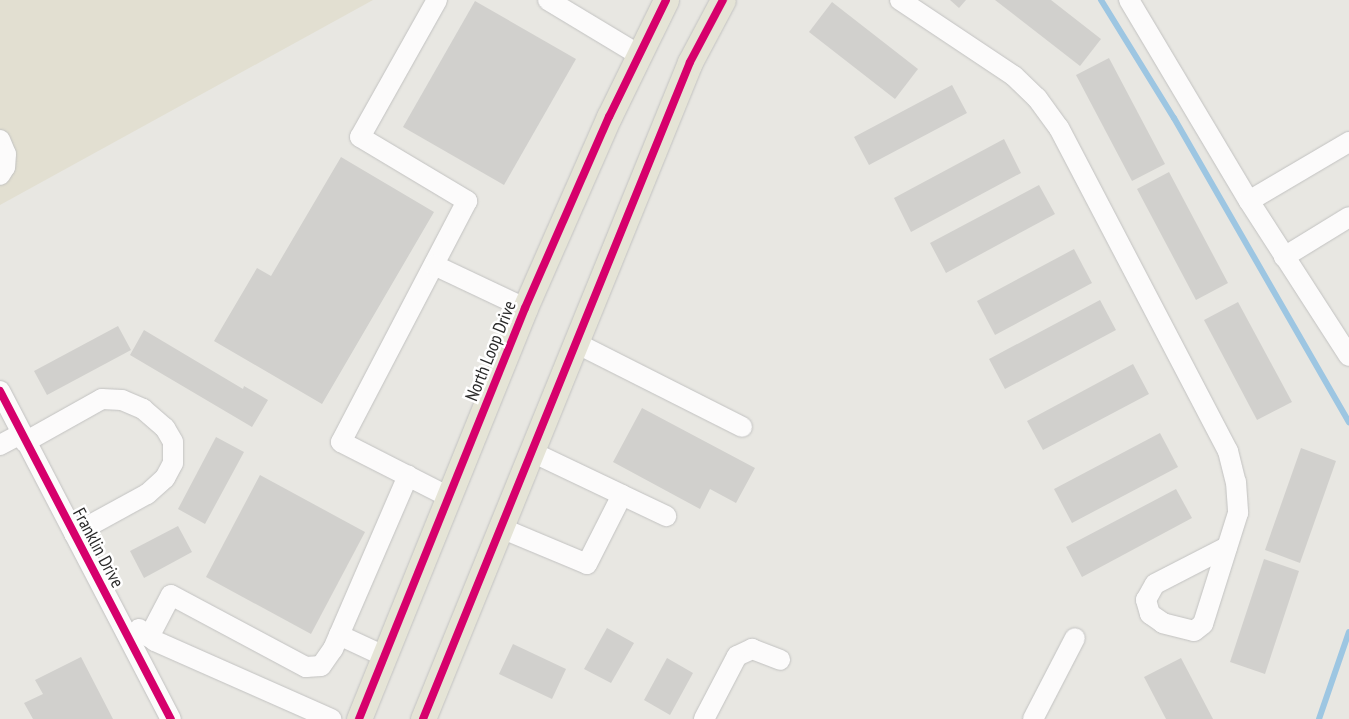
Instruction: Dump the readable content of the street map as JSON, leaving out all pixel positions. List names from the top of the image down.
{
  "streets": {
    "main road": ["North Loop Drive"],
    "street": ["Franklin Drive"]
  }
}
